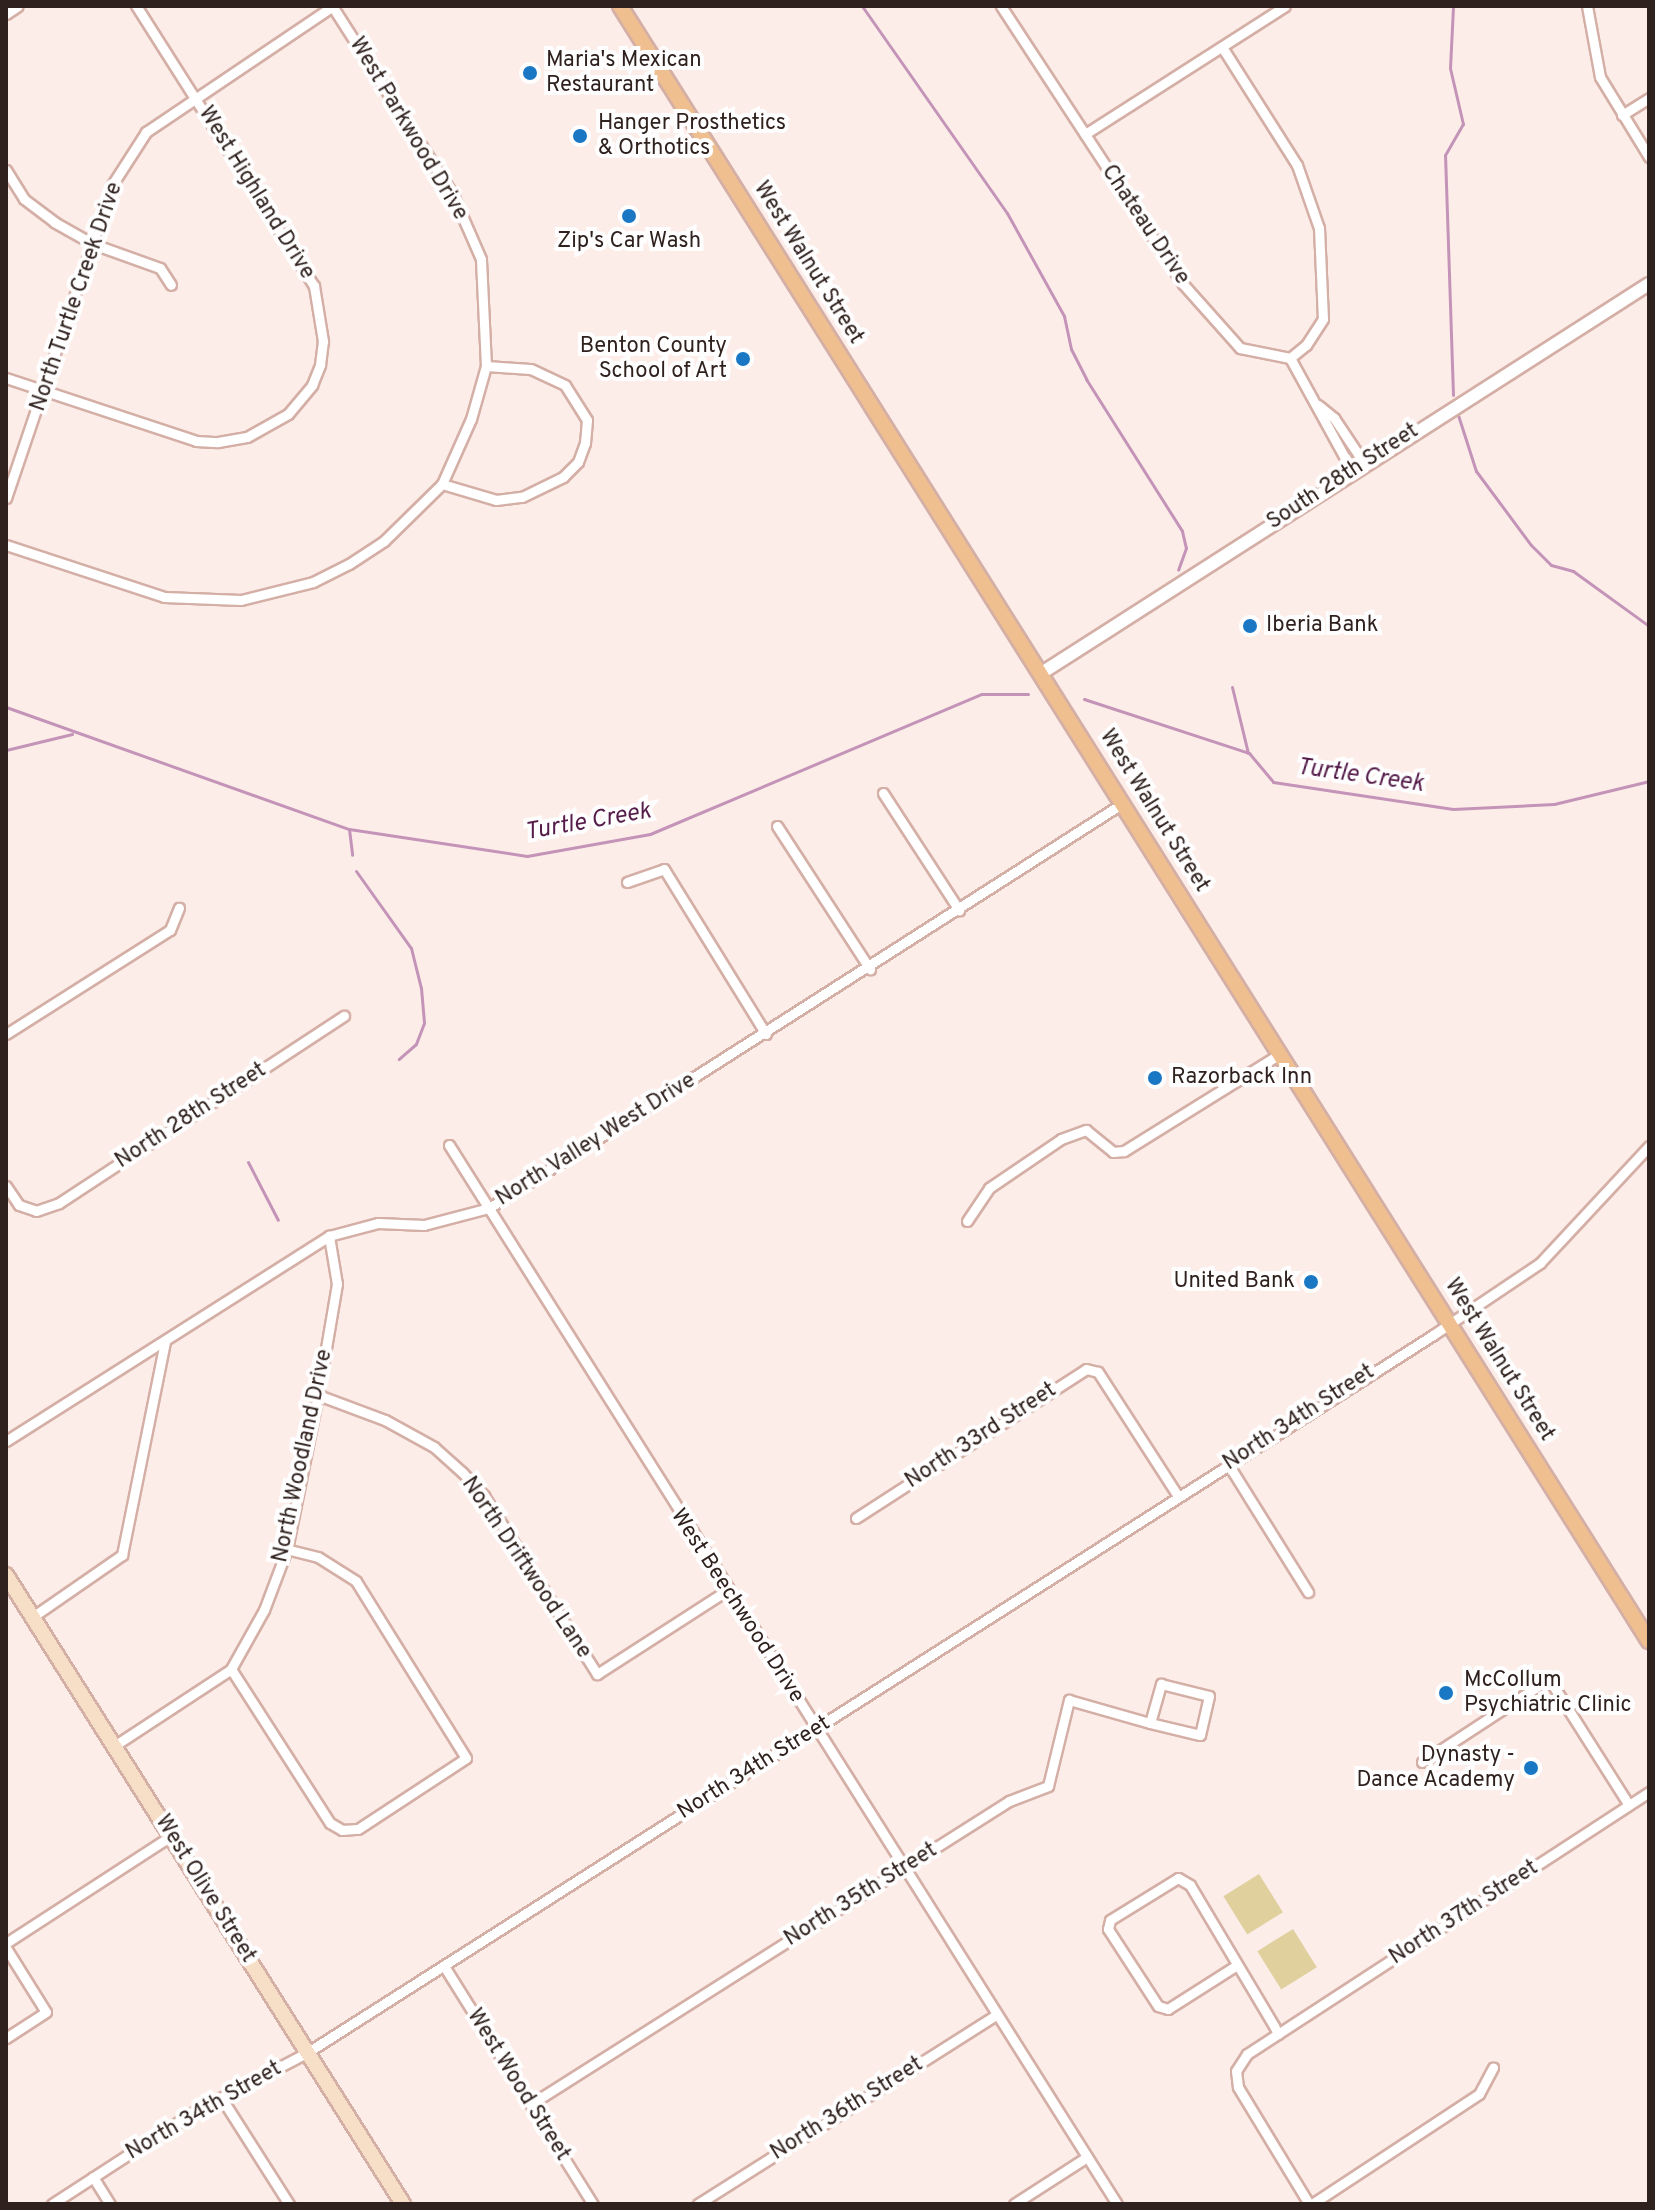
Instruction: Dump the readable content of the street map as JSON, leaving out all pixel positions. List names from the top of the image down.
{
  "streets": {
    "main road": ["West Walnut Street", "West Olive Street"],
    "street": [
      "West Parkwood Drive",
      "West Highland Drive",
      "Chateau Drive",
      "North Turtle Creek Drive",
      "South 28th Street",
      "North 28th Street",
      "North Valley West Drive",
      "North 34th Street",
      "North 33rd Street",
      "North Woodland Drive",
      "North Driftwood Lane",
      "West Beechwood Drive",
      "North 35th Street",
      "North 37th Street",
      "West Wood Street",
      "North 36th Street"
    ]
  },
  "crossings": [
    ["West Parkwood Drive", "North Turtle Creek Drive"],
    ["West Highland Drive", "North Turtle Creek Drive"],
    ["West Walnut Street", "South 28th Street"],
    ["West Walnut Street", "North Valley West Drive"],
    ["West Walnut Street", "North 34th Street"],
    ["North Valley West Drive", "North Woodland Drive"],
    ["North Valley West Drive", "West Beechwood Drive"],
    ["North 34th Street", "North 33rd Street"],
    ["North 34th Street", "West Beechwood Drive"],
    ["North 34th Street", "West Olive Street"],
    ["North 34th Street", "West Wood Street"],
    ["North Woodland Drive", "North Driftwood Lane"],
    ["North Woodland Drive", "West Olive Street"],
    ["North Driftwood Lane", "West Beechwood Drive"],
    ["West Beechwood Drive", "North 35th Street"],
    ["West Beechwood Drive", "North 36th Street"],
    ["North 35th Street", "West Wood Street"]
  ],
  "water": ["Turtle Creek"],
  "places": [
    "Maria's Mexican Restaurant",
    "Hanger Prosthetics & Orthotics",
    "Zip's Car Wash",
    "Benton County School of Art",
    "Iberia Bank",
    "Razorback Inn",
    "United Bank",
    "McCollum Psychiatric Clinic",
    "Dynasty - Dance Academy"
  ]
}
